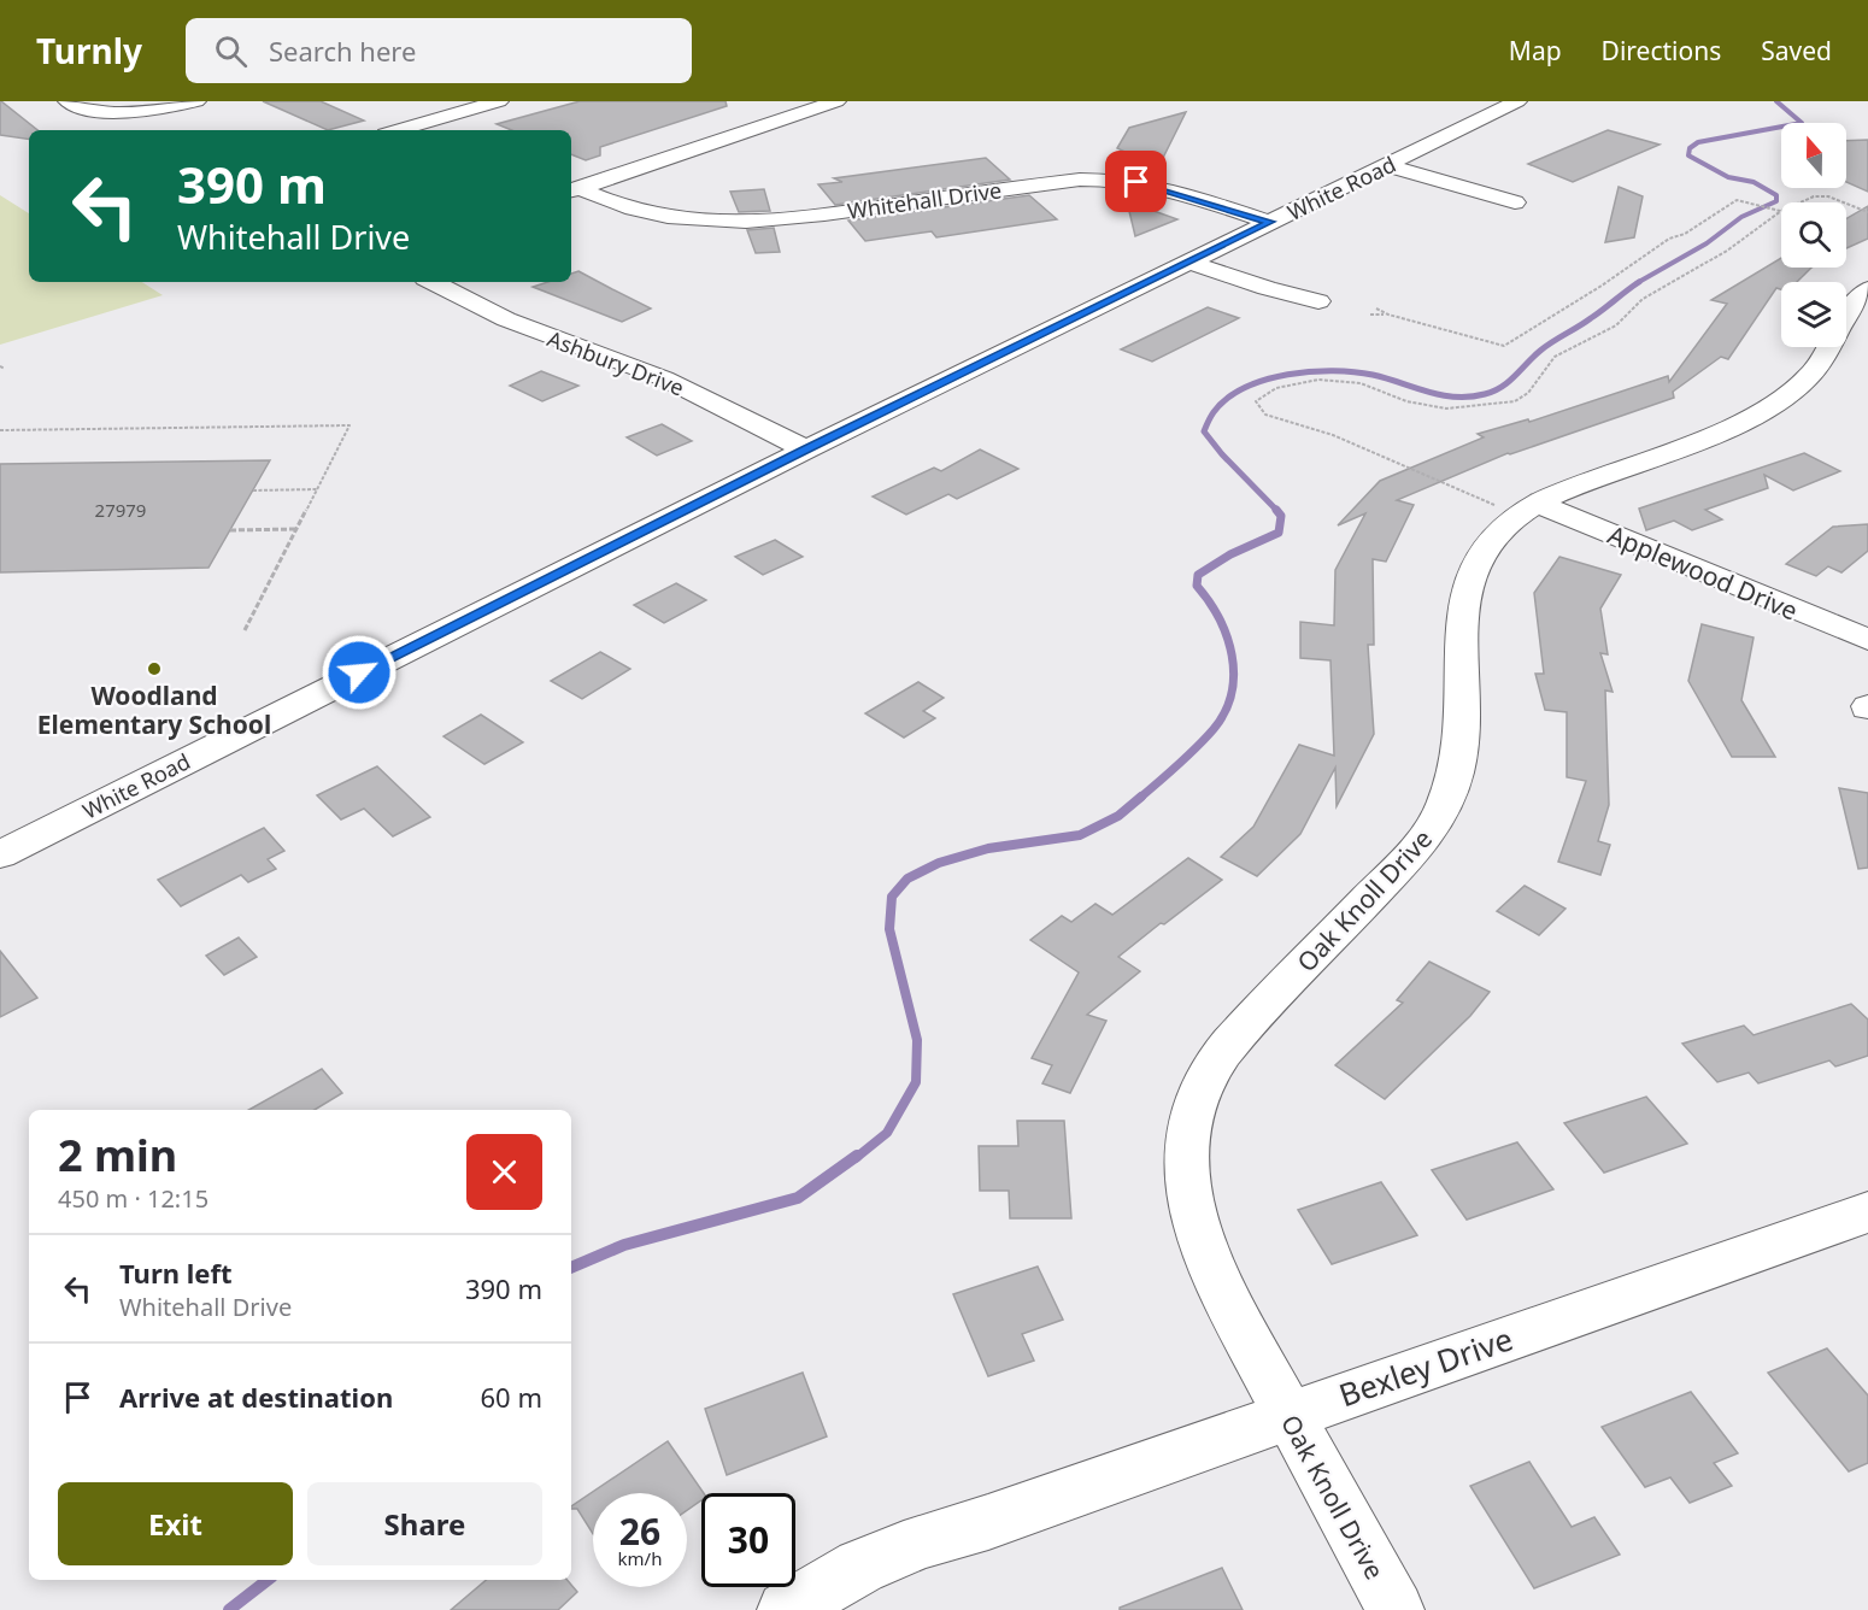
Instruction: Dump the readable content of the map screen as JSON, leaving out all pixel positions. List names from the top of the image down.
{
  "streets": {
    "street": [
      "White Road",
      "Whitehall Drive",
      "Ashbury Drive",
      "Applewood Drive",
      "Oak Knoll Drive",
      "Bexley Drive"
    ]
  },
  "crossings": [
    ["White Road", "Whitehall Drive"],
    ["White Road", "Ashbury Drive"],
    ["Applewood Drive", "Oak Knoll Drive"],
    ["Oak Knoll Drive", "Bexley Drive"]
  ],
  "places": ["Woodland Elementary School"],
  "house_numbers": ["27979"],
  "north": "top",
  "page": {
    "header": "Turnly",
    "search": "Search here",
    "nav": ["Map", "Directions", "Saved"],
    "turn": ["390 m", "Whitehall Drive"],
    "heading": ["2 min", "450 m · 12:15"],
    "list": [
      {
        "name": "Turn left",
        "note": "Whitehall Drive",
        "value": "390 m"
      },
      {
        "name": "Arrive at destination",
        "value": "60 m"
      }
    ],
    "buttons": ["Exit", "Share"],
    "speed": "26 km/h",
    "limit": "30"
  }
}
